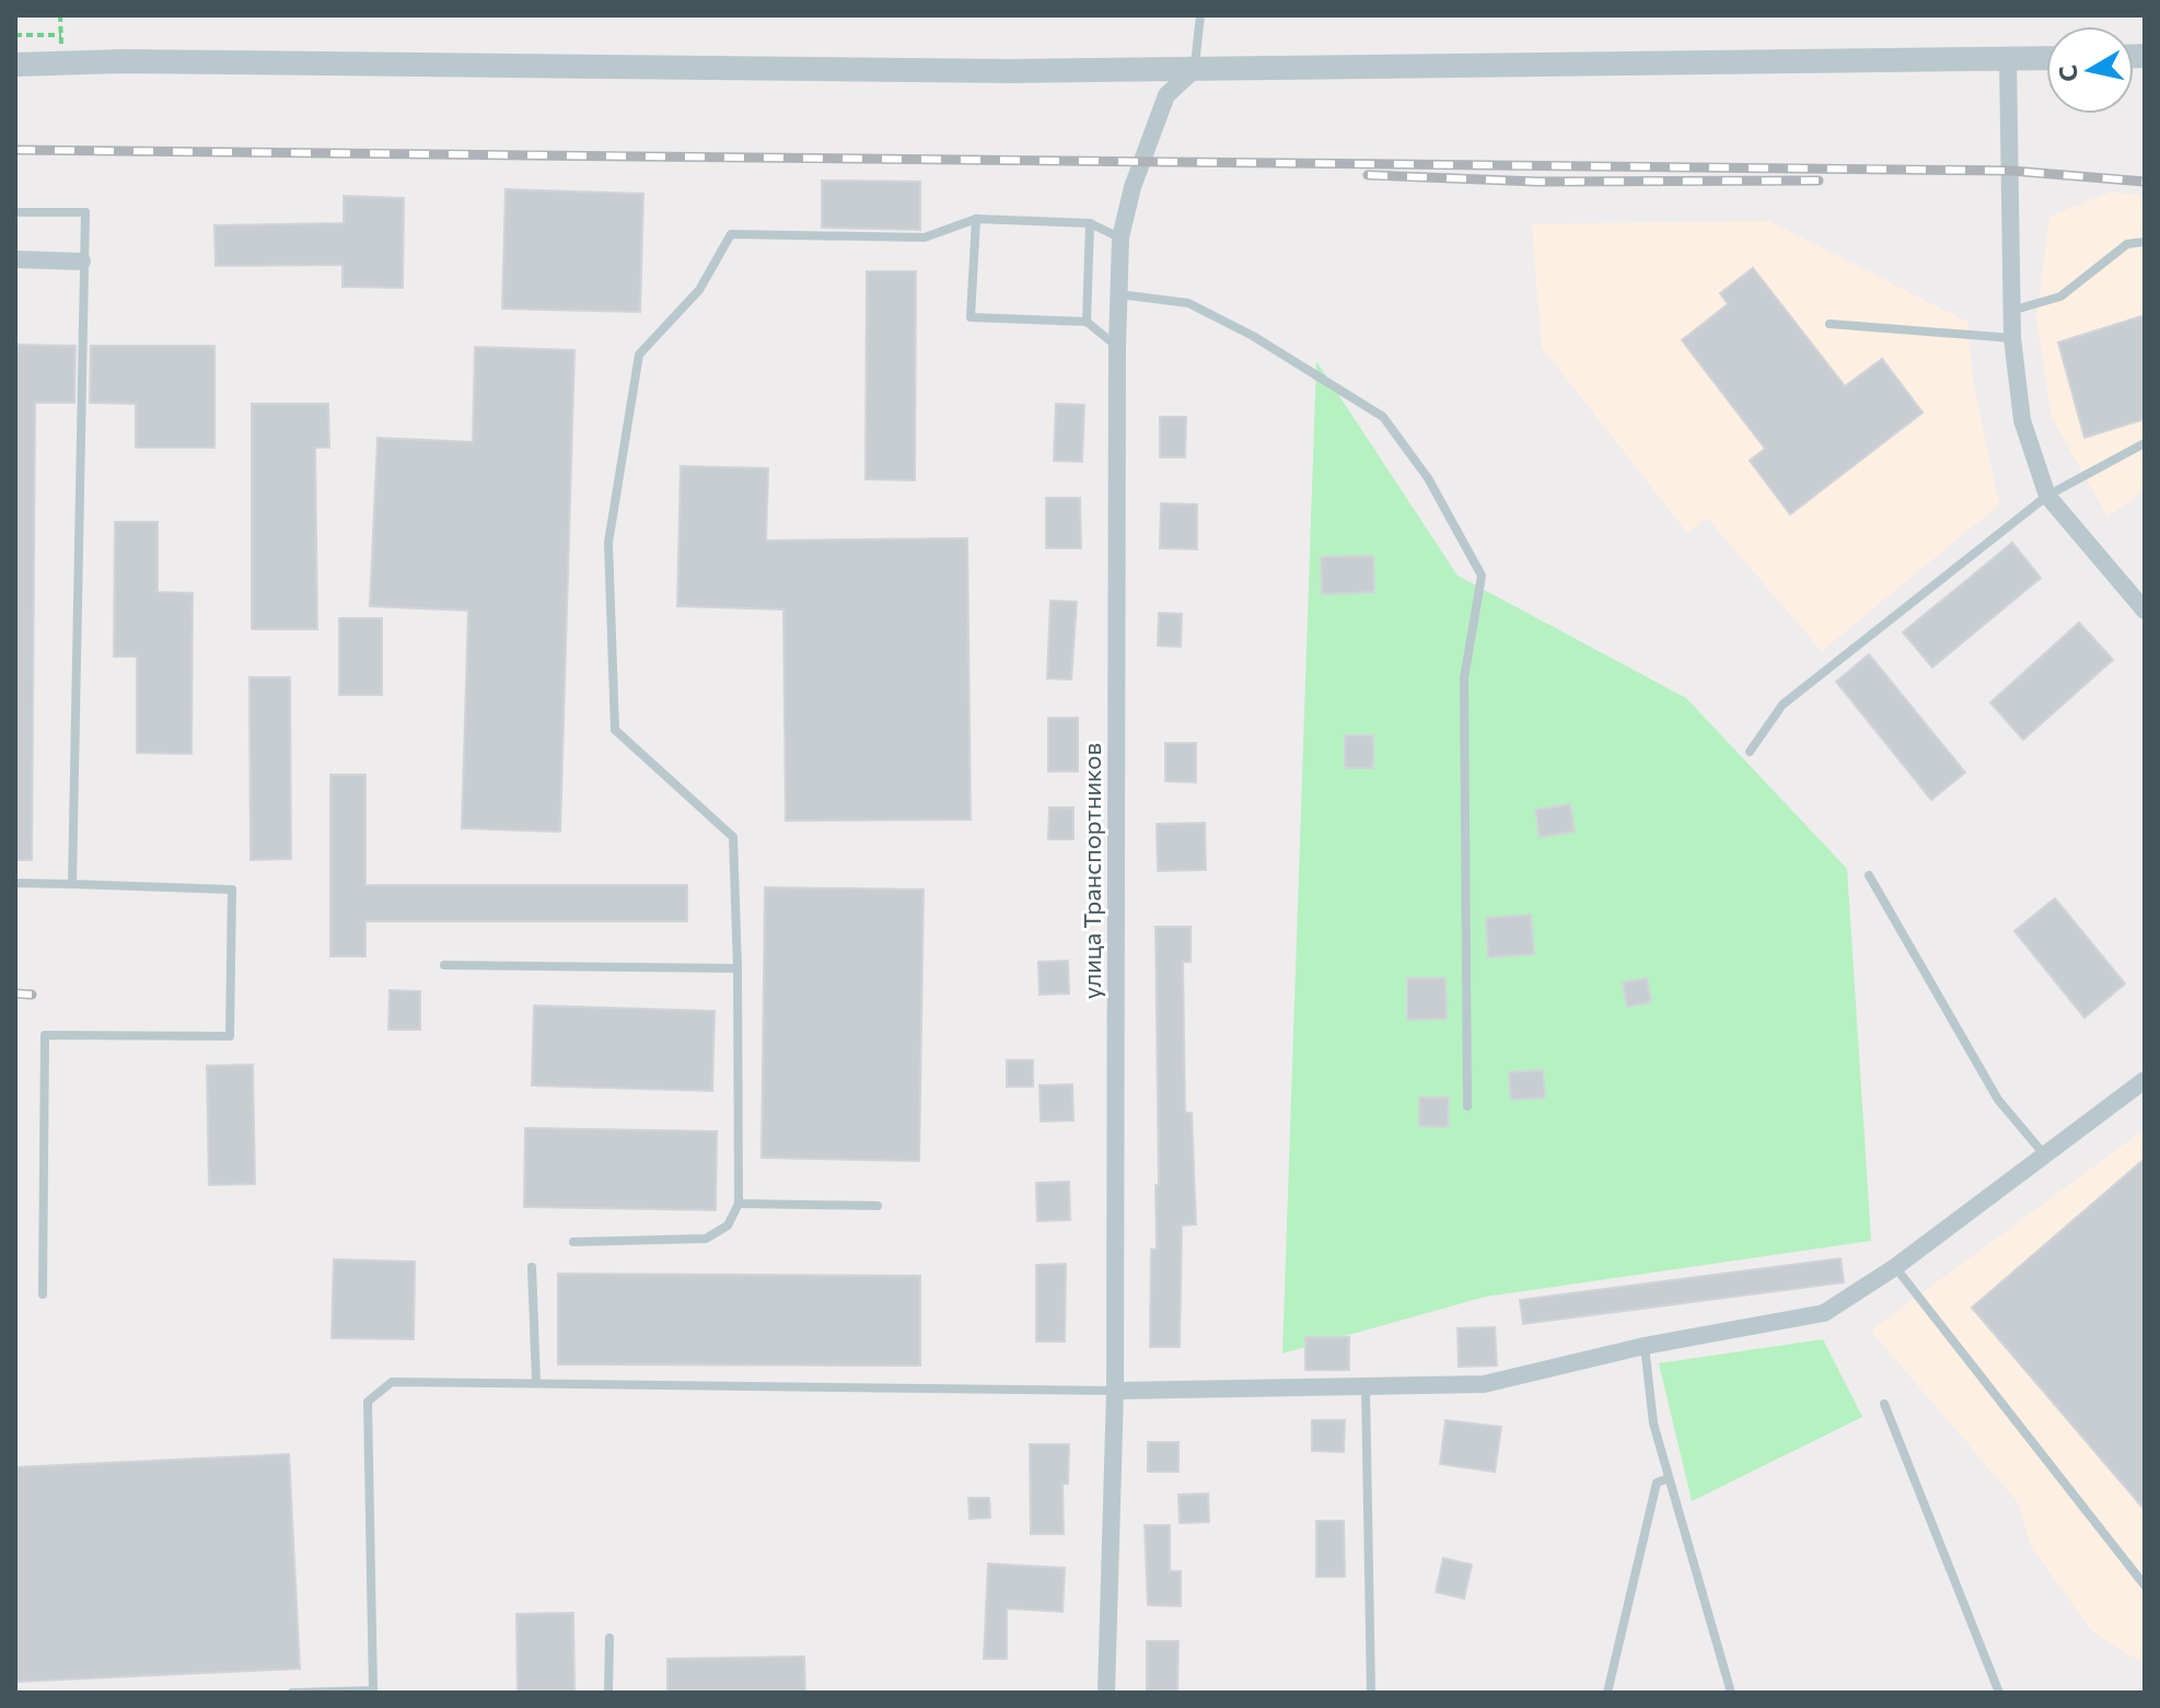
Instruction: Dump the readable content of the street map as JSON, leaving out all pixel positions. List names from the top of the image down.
{
  "streets": {
    "street": ["улица Транспортников"]
  },
  "north": "left"
}
